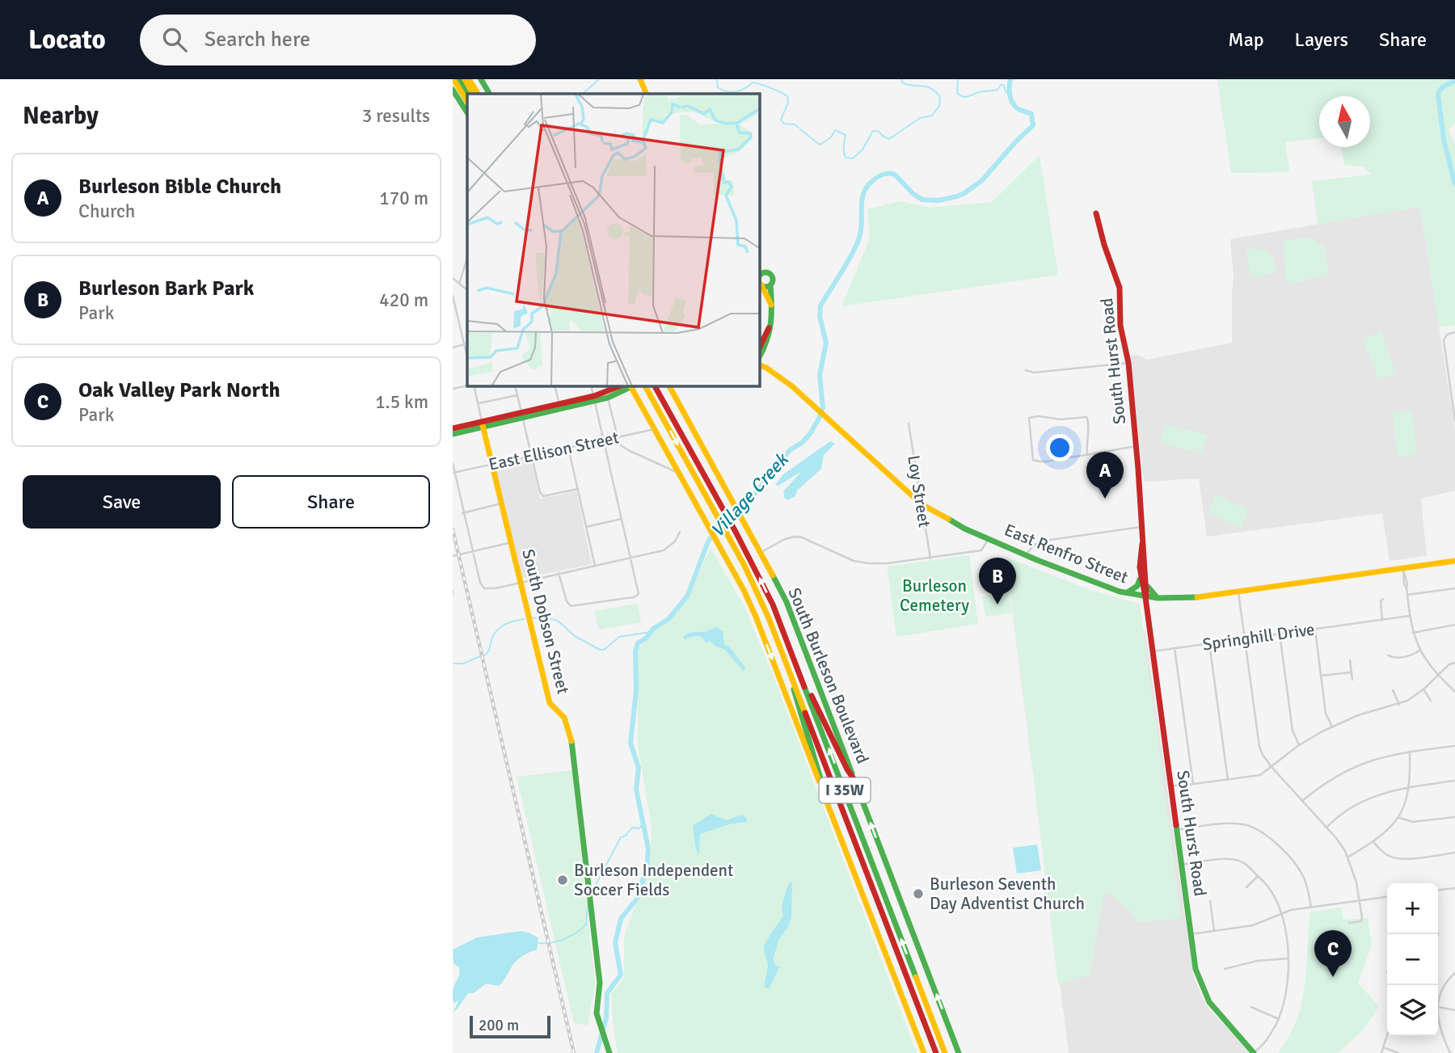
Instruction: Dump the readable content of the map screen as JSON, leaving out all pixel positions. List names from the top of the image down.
{
  "streets": {
    "main road": [
      "South Hurst Road",
      "East Renfro Street",
      "South Dobson Street",
      "South Burleson Boulevard",
      "I 35W"
    ],
    "street": ["East Ellison Street", "Loy Street", "Springhill Drive"]
  },
  "crossings": [
    ["South Hurst Road", "East Renfro Street"],
    ["South Hurst Road", "Springhill Drive"],
    ["East Ellison Street", "South Dobson Street"],
    ["Loy Street", "East Renfro Street"]
  ],
  "water": ["Village Creek"],
  "parks": ["Burleson Cemetery"],
  "places": ["Burleson Independent Soccer Fields", "Burleson Seventh Day Adventist Church"],
  "scale_bar": "200 m",
  "north": "top",
  "page": {
    "header": "Locato",
    "search": "Search here",
    "nav": ["Map", "Layers", "Share"],
    "heading": ["Nearby", "3 results"],
    "list": [
      {
        "mark": "A",
        "name": "Burleson Bible Church",
        "note": "Church",
        "value": "170 m"
      },
      {
        "mark": "B",
        "name": "Burleson Bark Park",
        "note": "Park",
        "value": "420 m"
      },
      {
        "mark": "C",
        "name": "Oak Valley Park North",
        "note": "Park",
        "value": "1.5 km"
      }
    ],
    "pins": ["A", "B", "C"],
    "buttons": ["Save", "Share"],
    "map_buttons": ["+", "−"],
    "scale": "200 m"
  }
}
